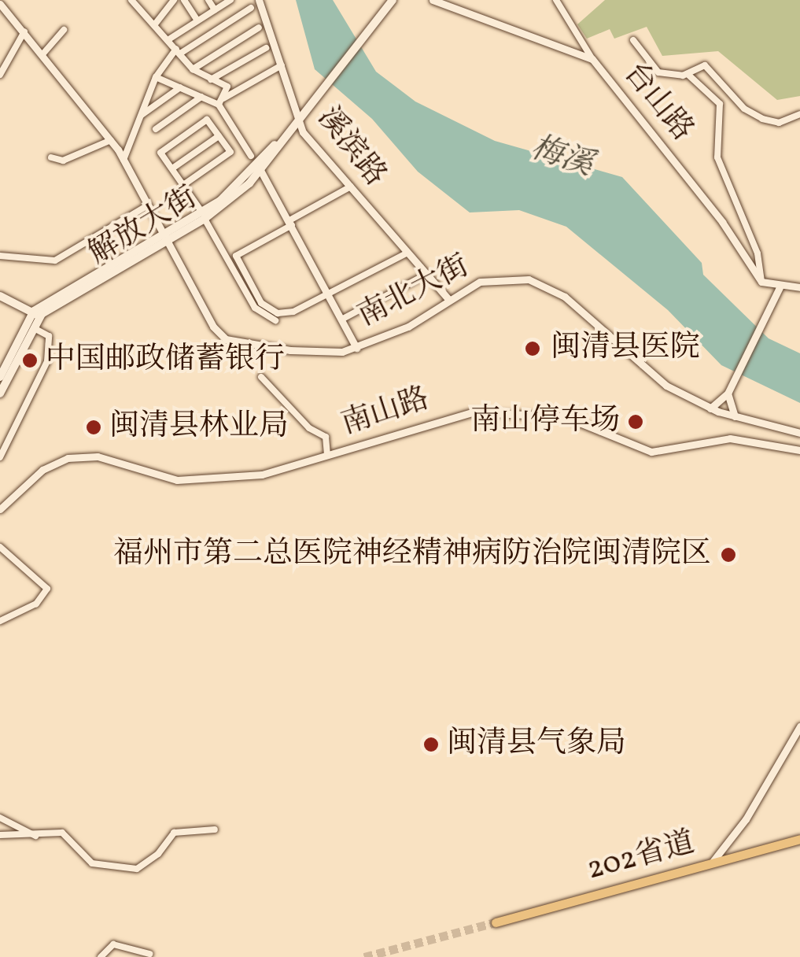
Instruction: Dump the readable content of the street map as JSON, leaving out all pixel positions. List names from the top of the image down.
{
  "streets": {
    "main road": ["解放大街", "202省道"],
    "street": [
      "台山路",
      "溪滨路",
      "南北大街",
      "南山路"
    ]
  },
  "crossings": [
    ["溪滨路", "解放大街"],
    ["溪滨路", "南北大街"],
    ["解放大街", "南北大街"]
  ],
  "water": ["梅溪"],
  "places": [
    "闽清县医院",
    "中国邮政储蓄银行",
    "南山停车场",
    "闽清县林业局",
    "福州市第二总医院神经精神病防治院闽清院区",
    "闽清县气象局"
  ]
}
